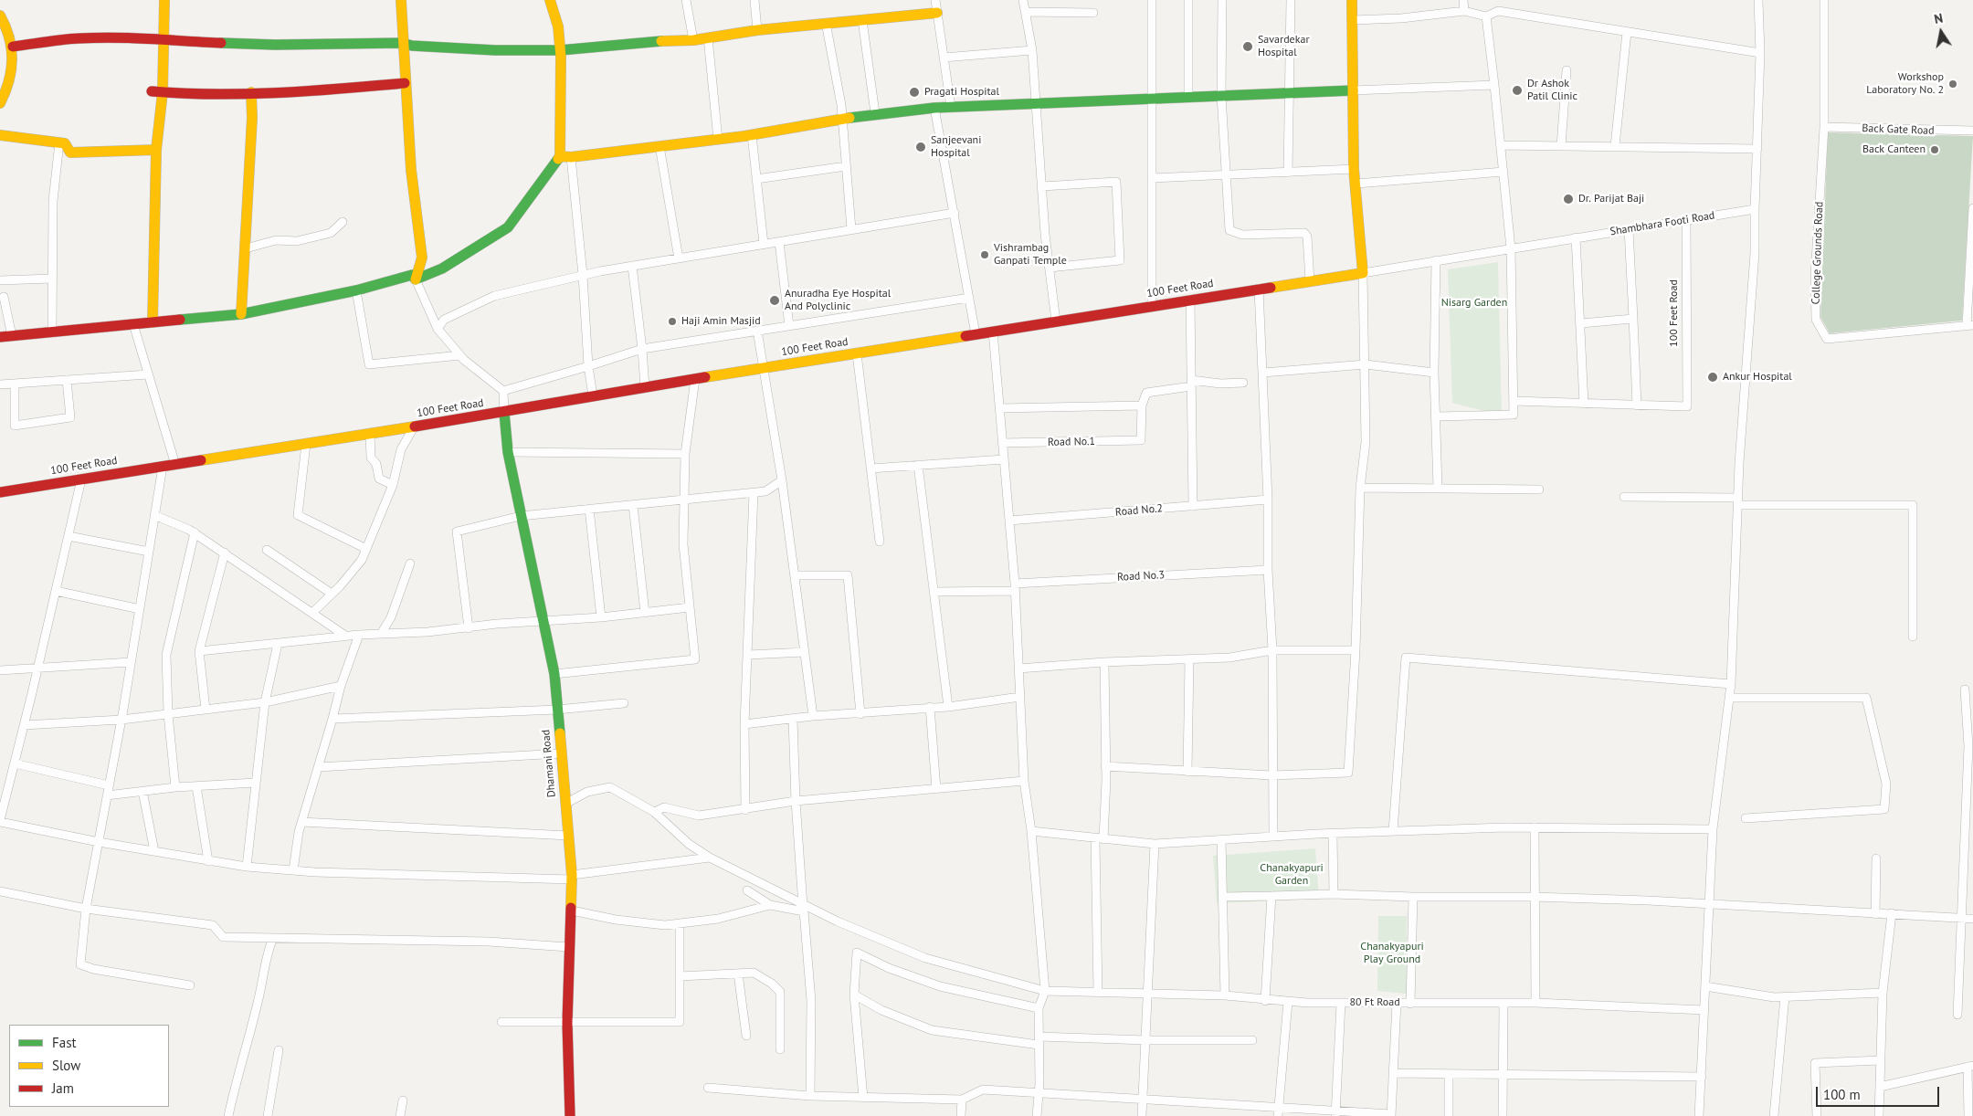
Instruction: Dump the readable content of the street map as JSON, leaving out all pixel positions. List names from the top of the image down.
{
  "streets": {
    "main road": ["100 Feet Road", "Dhamani Road"],
    "street": [
      "Back Gate Road",
      "Shambhara Footi Road",
      "College Grounds Road",
      "Road No.1",
      "Road No.2",
      "Road No.3",
      "80 Ft Road"
    ]
  },
  "crossings": [
    ["Back Gate Road", "College Grounds Road"],
    ["Shambhara Footi Road", "100 Feet Road"],
    ["100 Feet Road", "Dhamani Road"],
    ["Dhamani Road", "80 Ft Road"]
  ],
  "parks": ["Nisarg Garden", "Chanakyapuri Garden", "Chanakyapuri Play Ground"],
  "places": [
    "Savardekar Hospital",
    "Workshop Laboratory No. 2",
    "Dr Ashok Patil Clinic",
    "Pragati Hospital",
    "Sanjeevani Hospital",
    "Back Canteen",
    "Dr. Parijat Baji",
    "Vishrambag Ganpati Temple",
    "Anuradha Eye Hospital And Polyclinic",
    "Haji Amin Masjid",
    "Ankur Hospital"
  ],
  "legend": ["Fast", "Slow", "Jam"],
  "scale_bar": "100 m",
  "north": "top"
}
